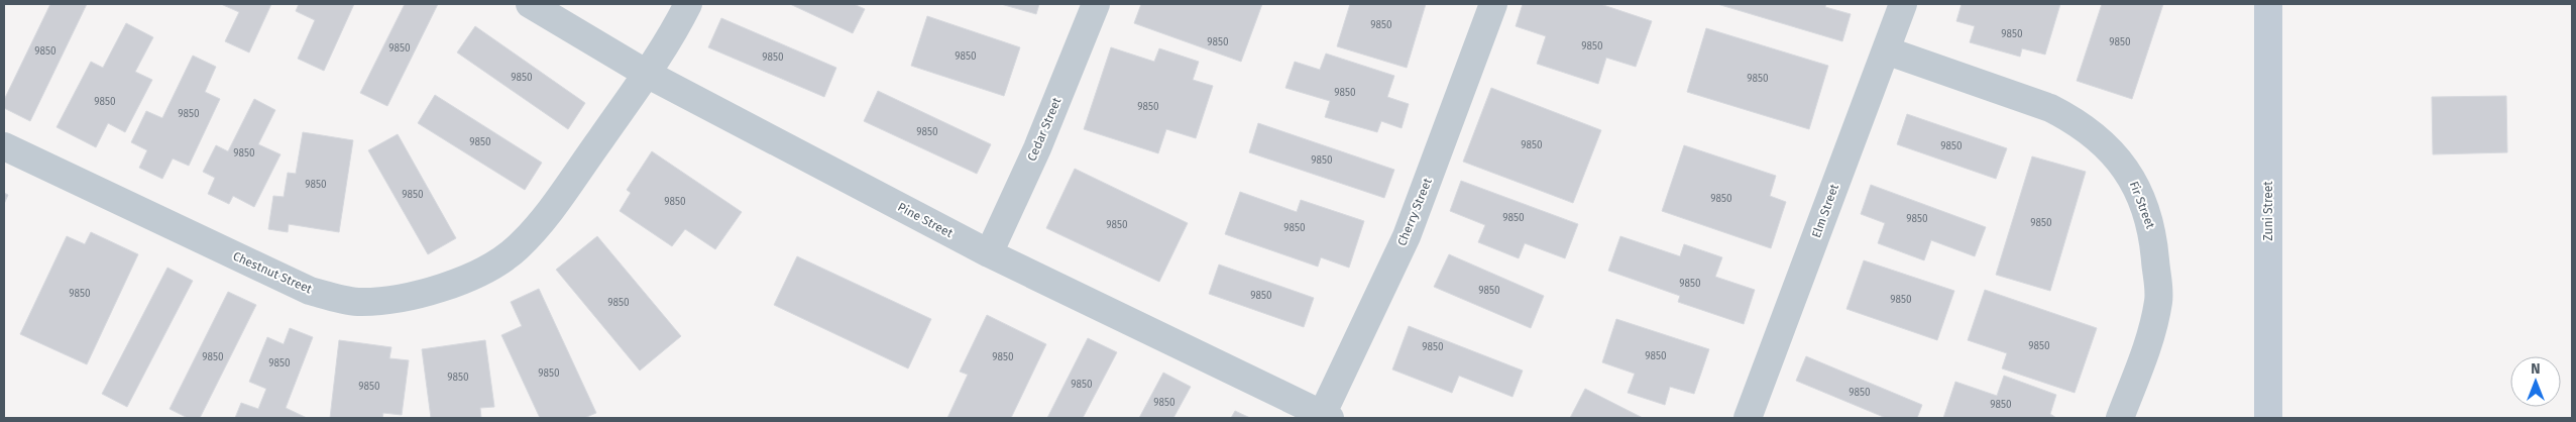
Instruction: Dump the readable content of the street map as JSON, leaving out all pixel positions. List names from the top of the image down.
{
  "streets": {
    "street": [
      "Cedar Street",
      "Fir Street",
      "Elm Street",
      "Zuni Street",
      "Cherry Street",
      "Pine Street",
      "Chestnut Street"
    ]
  },
  "crossings": [
    ["Cedar Street", "Pine Street"],
    ["Fir Street", "Elm Street"],
    ["Cherry Street", "Pine Street"],
    ["Pine Street", "Chestnut Street"]
  ],
  "house_numbers": [
    "9850",
    "9850",
    "9850",
    "9850",
    "9850",
    "9850",
    "9850",
    "9850",
    "9850",
    "9850",
    "9850",
    "9850",
    "9850",
    "9850",
    "9850",
    "9850",
    "9850",
    "9850",
    "9850",
    "9850",
    "9850",
    "9850",
    "9850",
    "9850",
    "9850",
    "9850",
    "9850",
    "9850",
    "9850",
    "9850",
    "9850",
    "9850",
    "9850",
    "9850",
    "9850",
    "9850",
    "9850",
    "9850",
    "9850",
    "9850",
    "9850",
    "9850",
    "9850",
    "9850",
    "9850",
    "9850",
    "9850",
    "9850",
    "9850"
  ],
  "north": "top"
}
